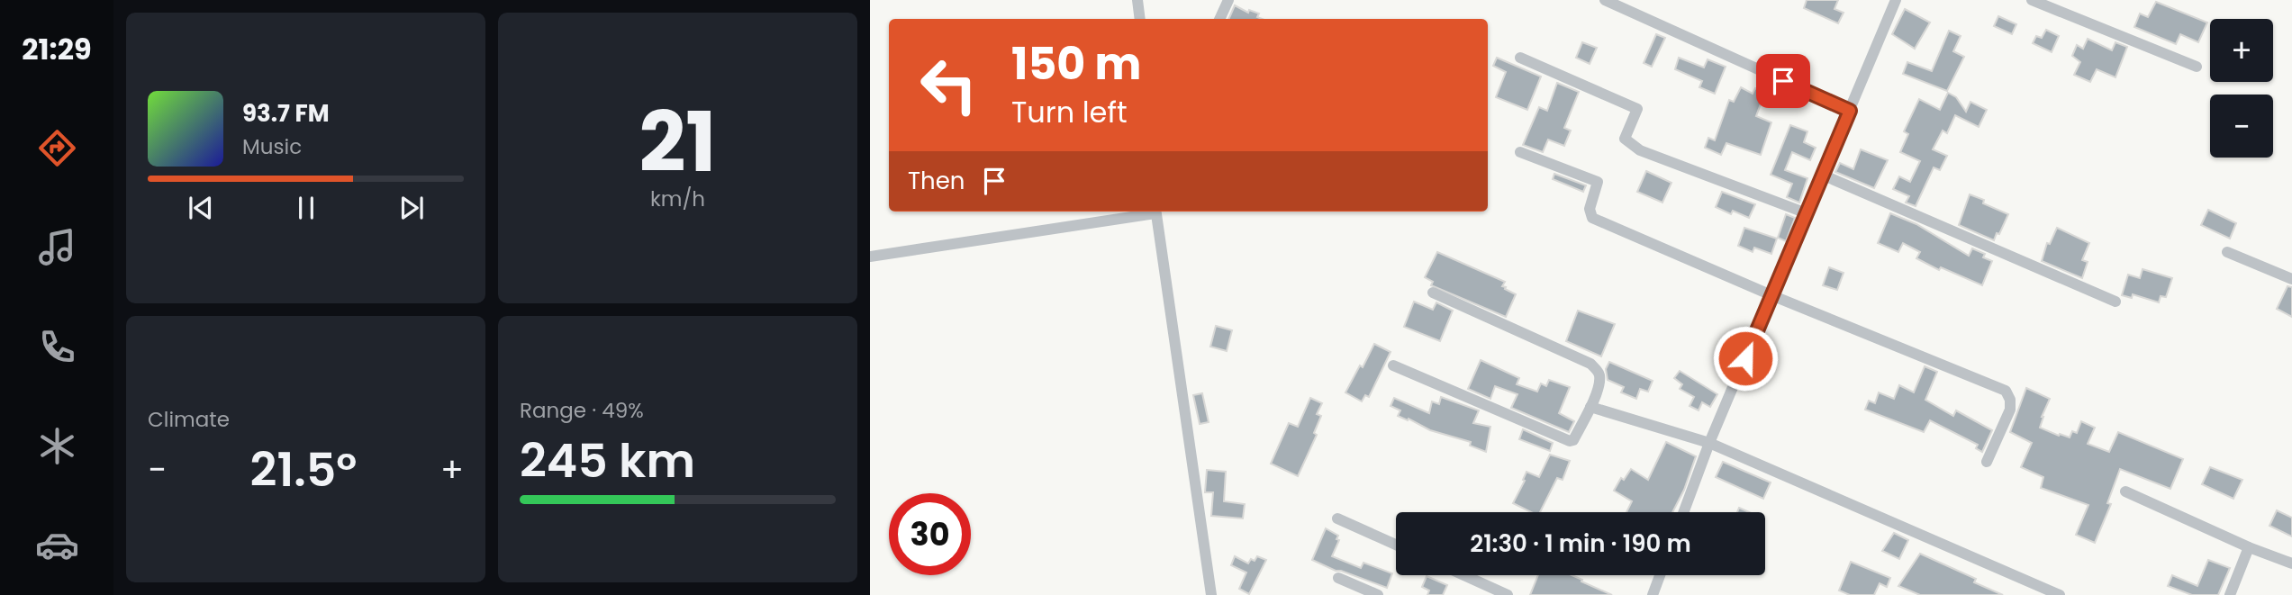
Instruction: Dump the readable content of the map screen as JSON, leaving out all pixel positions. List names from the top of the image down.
{
  "page": {
    "tabs": "21:29",
    "tile": [
      ["21", "km/h"],
      "Climate",
      ["Range · 49%", "245 km"]
    ],
    "map_buttons": ["+", "−"],
    "turn": ["150 m", "Turn left"],
    "song": ["93.7 FM", "Music"],
    "then": "Then",
    "heat": ["−", "21.5°", "+"],
    "limit": "30",
    "trip": "21:30 · 1 min · 190 m"
  }
}
